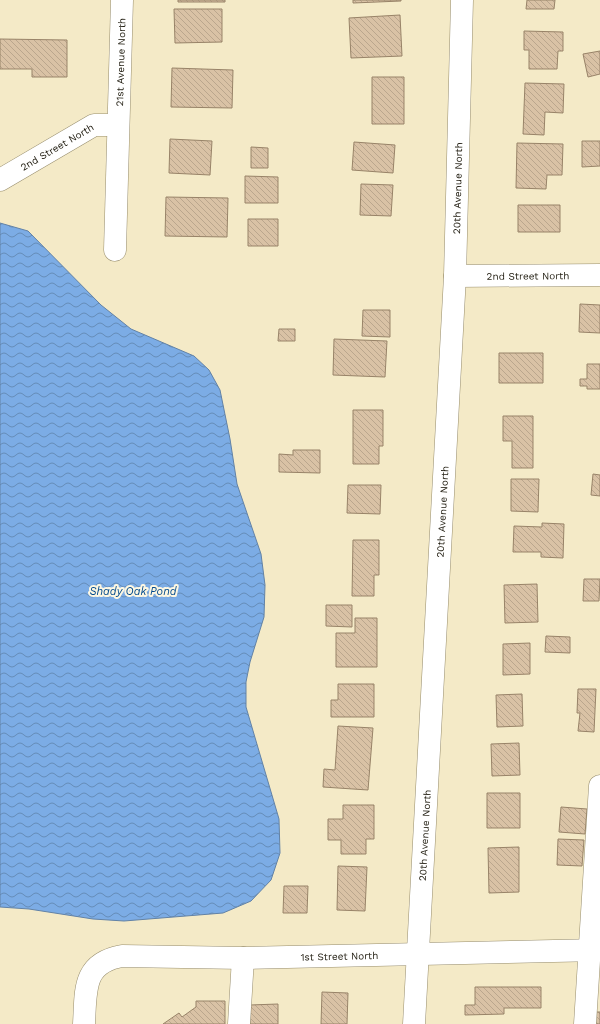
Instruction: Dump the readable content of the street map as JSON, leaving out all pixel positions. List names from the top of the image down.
{
  "streets": {
    "street": [
      "21st Avenue North",
      "2nd Street North",
      "20th Avenue North",
      "1st Street North"
    ]
  },
  "crossings": [
    ["21st Avenue North", "2nd Street North"],
    ["2nd Street North", "20th Avenue North"],
    ["20th Avenue North", "1st Street North"]
  ],
  "water": ["Shady Oak Pond"]
}
